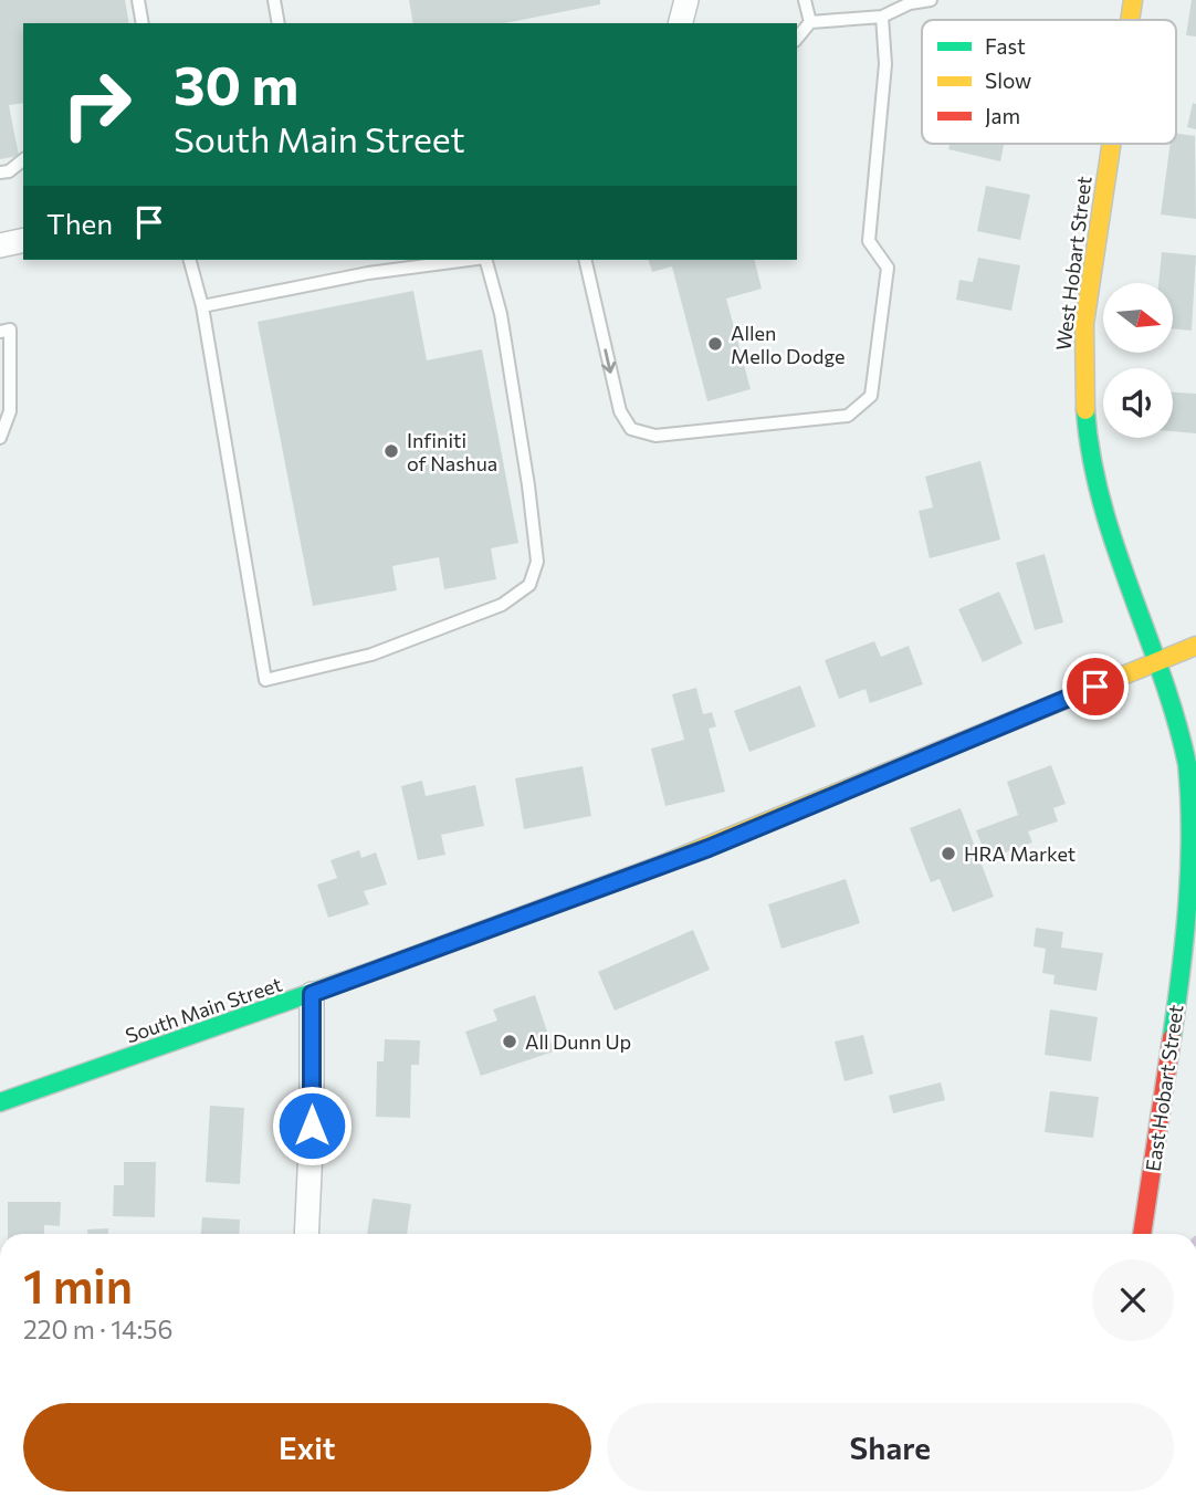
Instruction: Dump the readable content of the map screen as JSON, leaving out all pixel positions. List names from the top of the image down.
{
  "streets": {
    "street": ["West Hobart Street", "South Main Street", "East Hobart Street"]
  },
  "crossings": [
    ["West Hobart Street", "South Main Street"],
    ["West Hobart Street", "East Hobart Street"],
    ["South Main Street", "East Hobart Street"]
  ],
  "places": [
    "Allen Mello Dodge",
    "Infiniti of Nashua",
    "HRA Market",
    "All Dunn Up"
  ],
  "legend": ["Fast", "Slow", "Jam"],
  "north": "right",
  "page": {
    "turn": ["30 m", "South Main Street"],
    "then": "Then",
    "heading": ["1 min", "220 m · 14:56"],
    "buttons": ["Exit", "Share"]
  }
}
